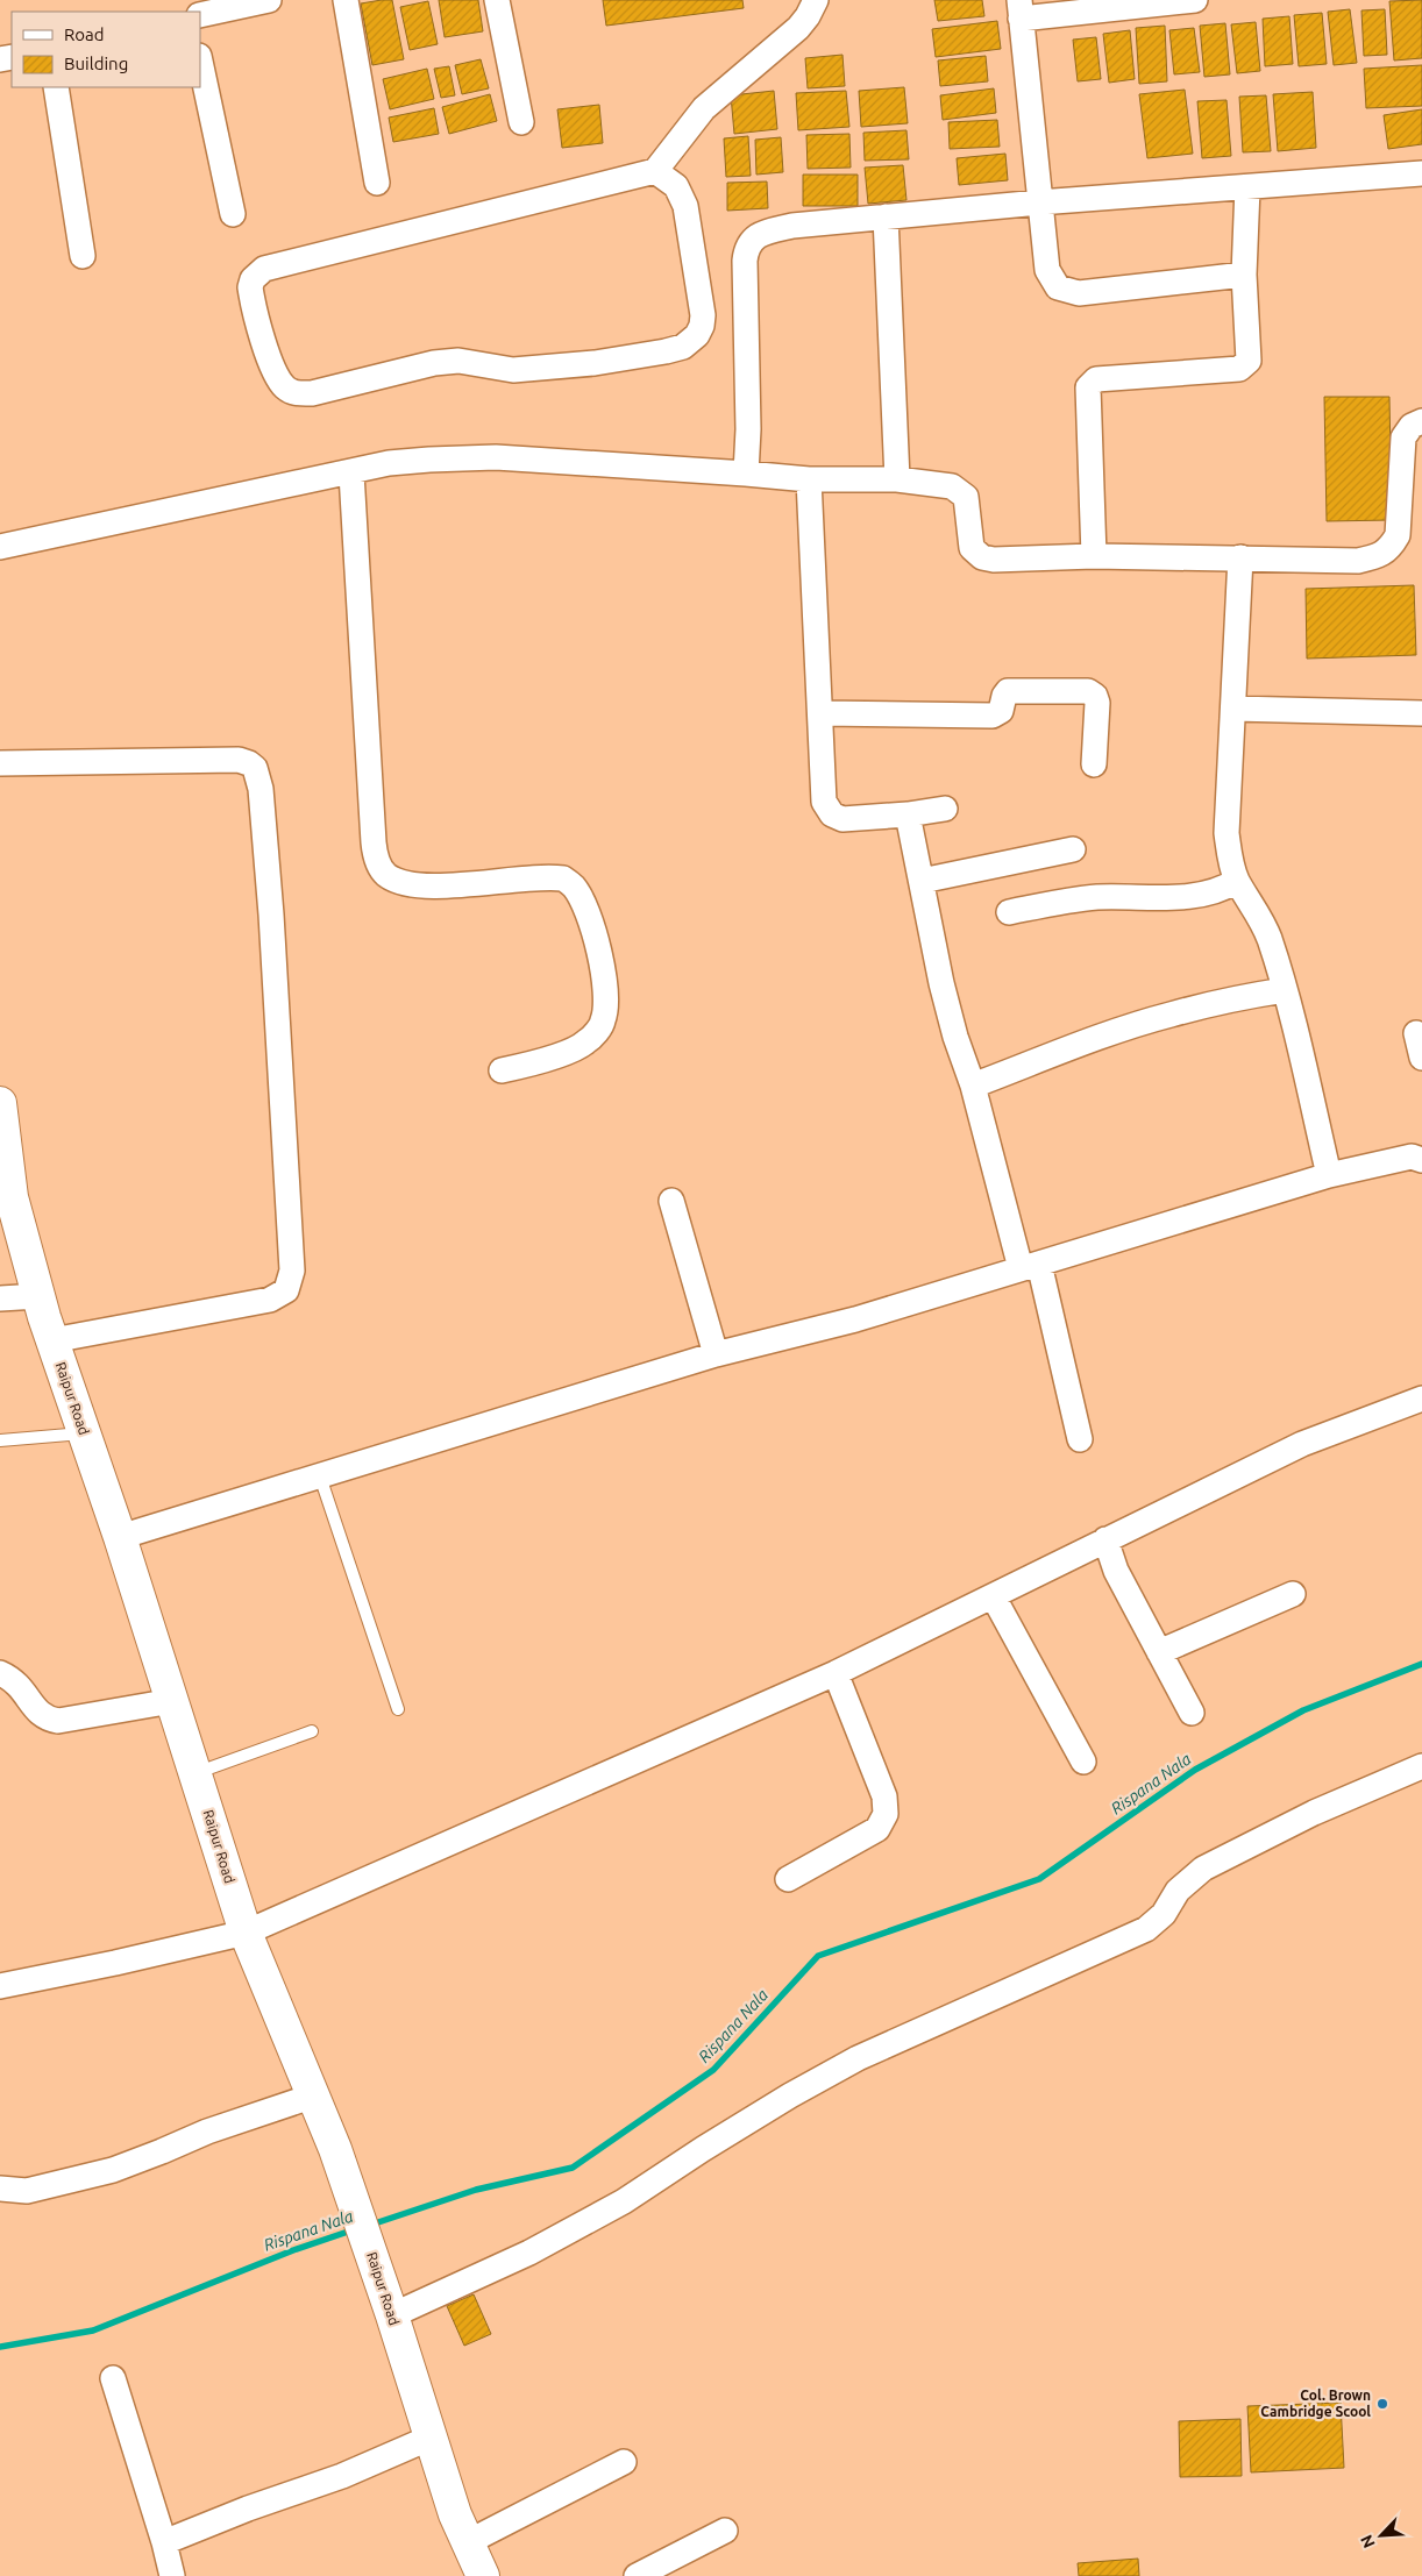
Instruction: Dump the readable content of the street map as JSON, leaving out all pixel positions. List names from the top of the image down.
{
  "streets": {
    "main road": ["Raipur Road"]
  },
  "water": ["Rispana Nala"],
  "places": ["Col. Brown Cambridge Scool"],
  "legend": ["Road", "Building"],
  "north": "bottom left"
}
